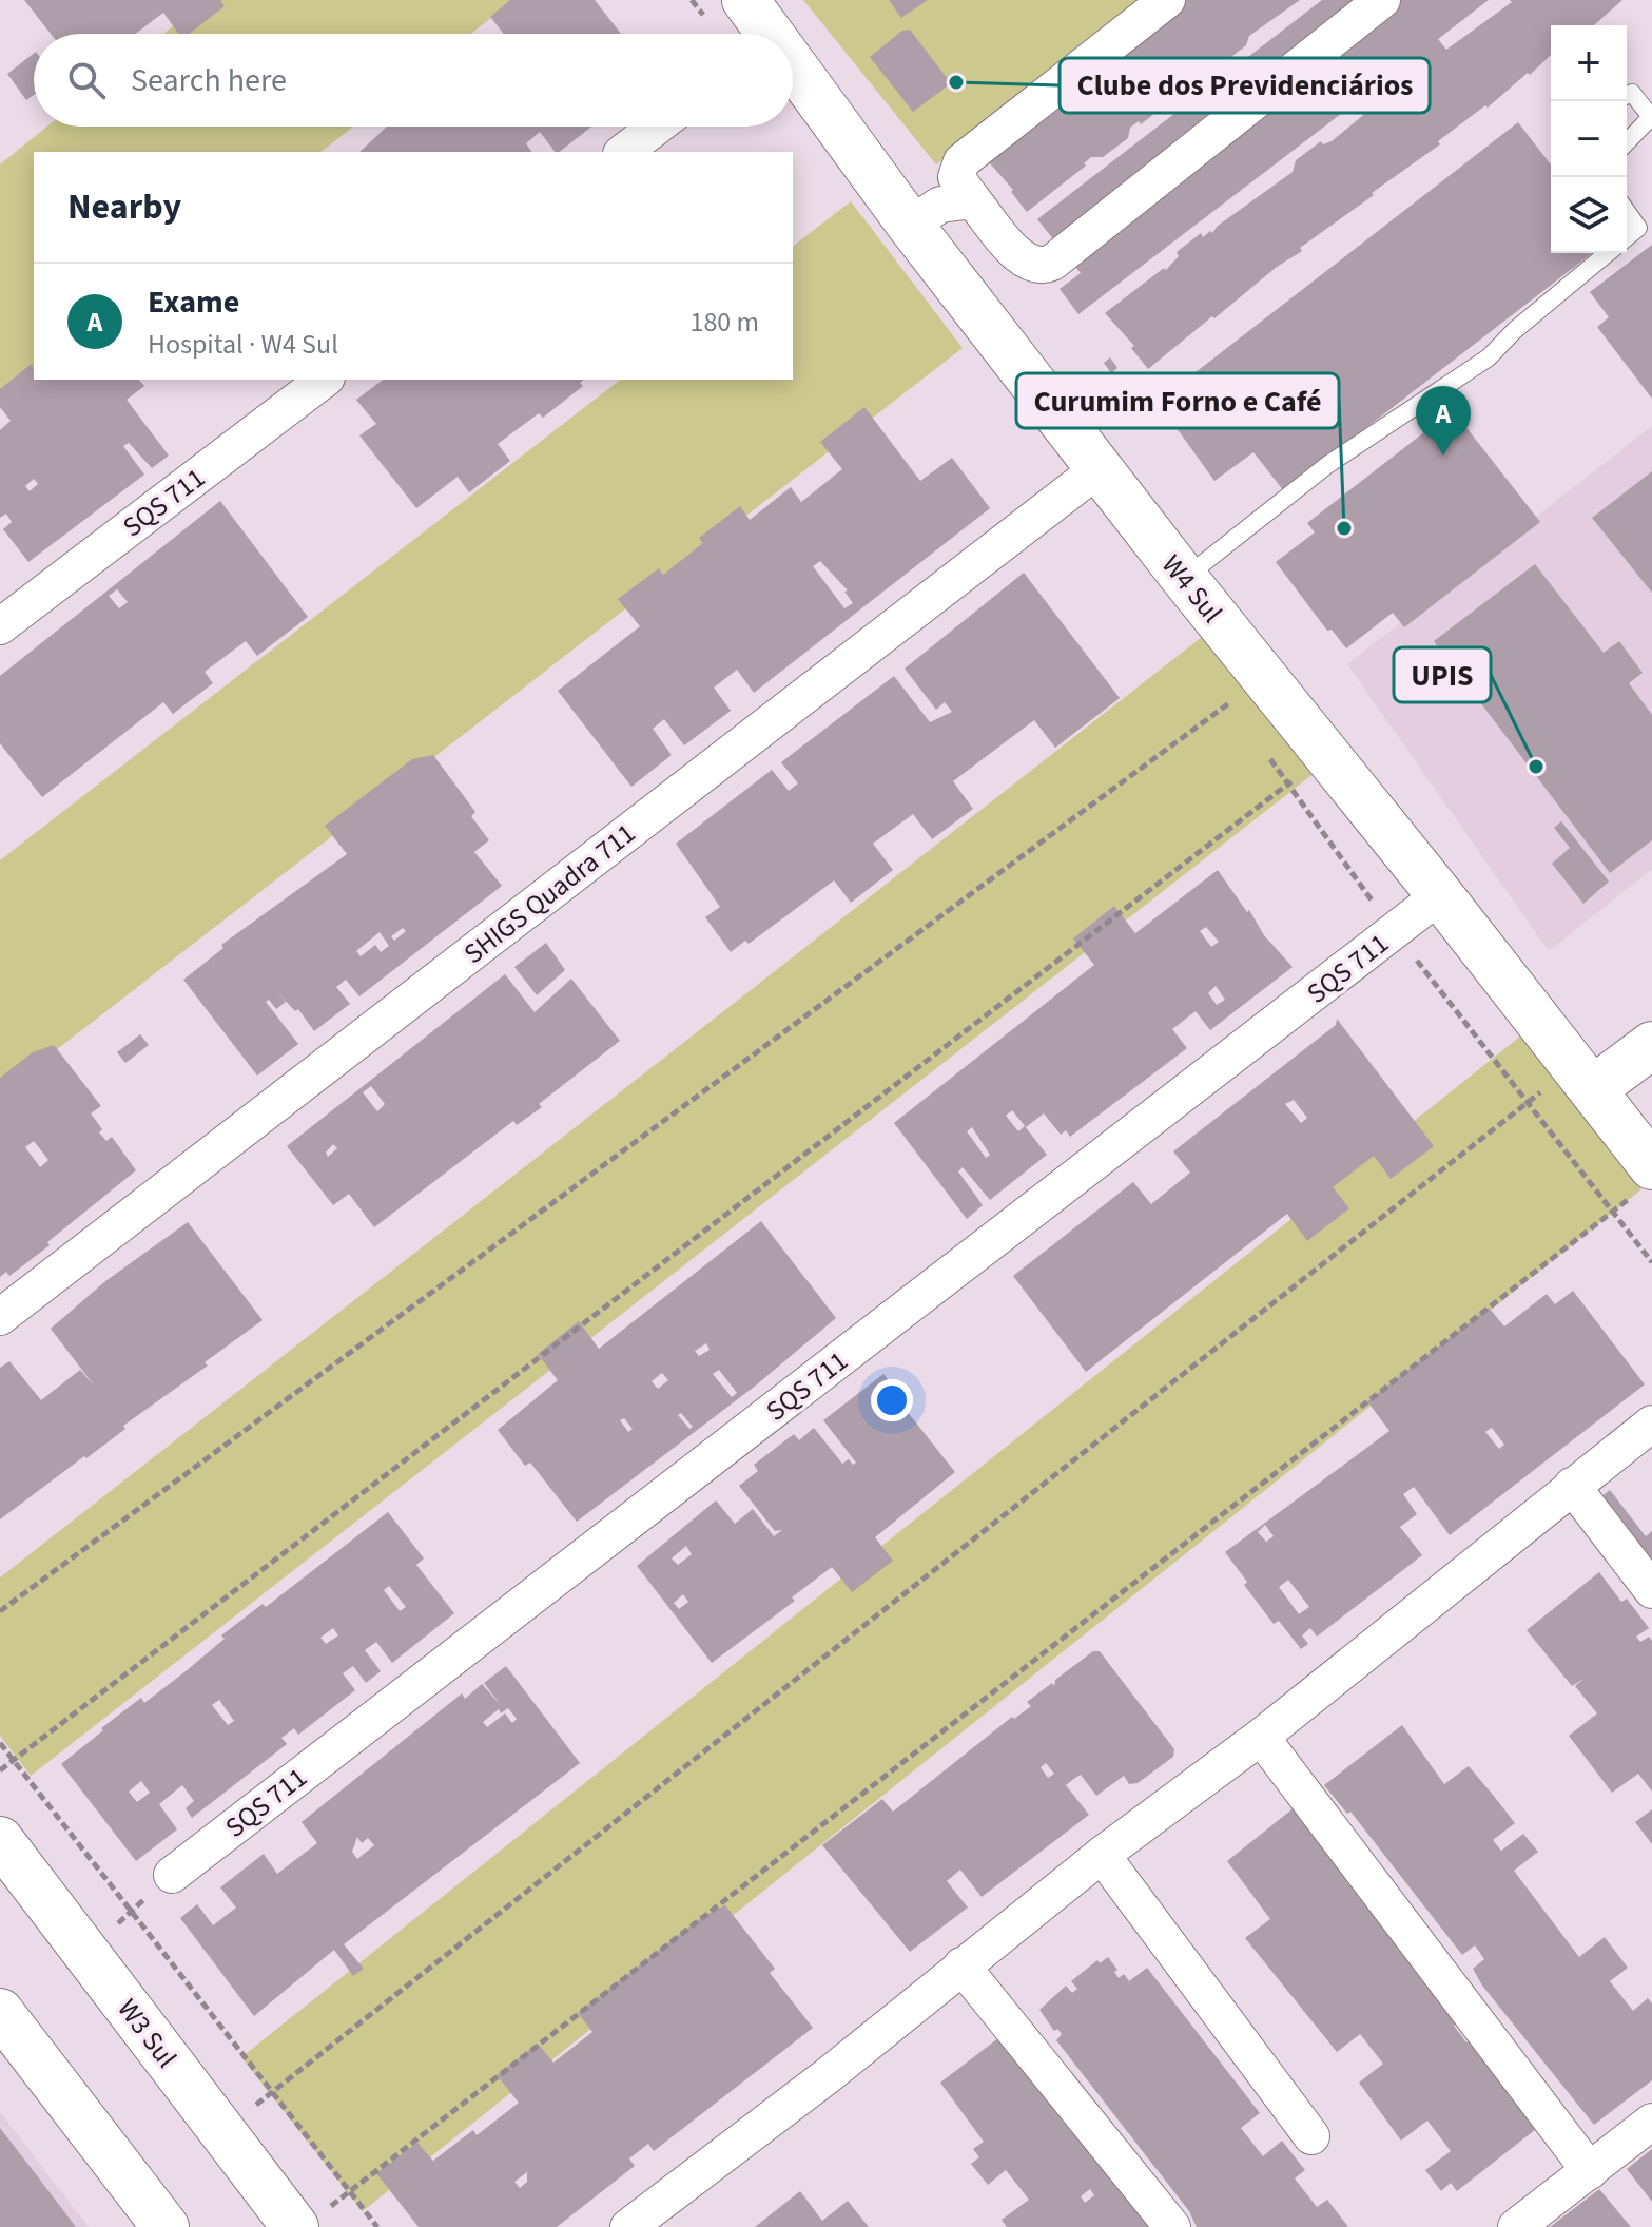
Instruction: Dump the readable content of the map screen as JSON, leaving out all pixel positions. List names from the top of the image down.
{
  "streets": {
    "main road": ["W4 Sul", "W3 Sul"],
    "street": ["SQS 711", "SHIGS Quadra 711"]
  },
  "crossings": [
    ["SQS 711", "W4 Sul"],
    ["W4 Sul", "SHIGS Quadra 711"]
  ],
  "places": ["Clube dos Previdenciários", "Curumim Forno e Café", "UPIS"],
  "page": {
    "map_buttons": ["+", "−"],
    "search": "Search here",
    "heading": "Nearby",
    "list": [
      {
        "mark": "A",
        "name": "Exame",
        "note": "Hospital · W4 Sul",
        "value": "180 m"
      }
    ],
    "pins": "A"
  }
}
